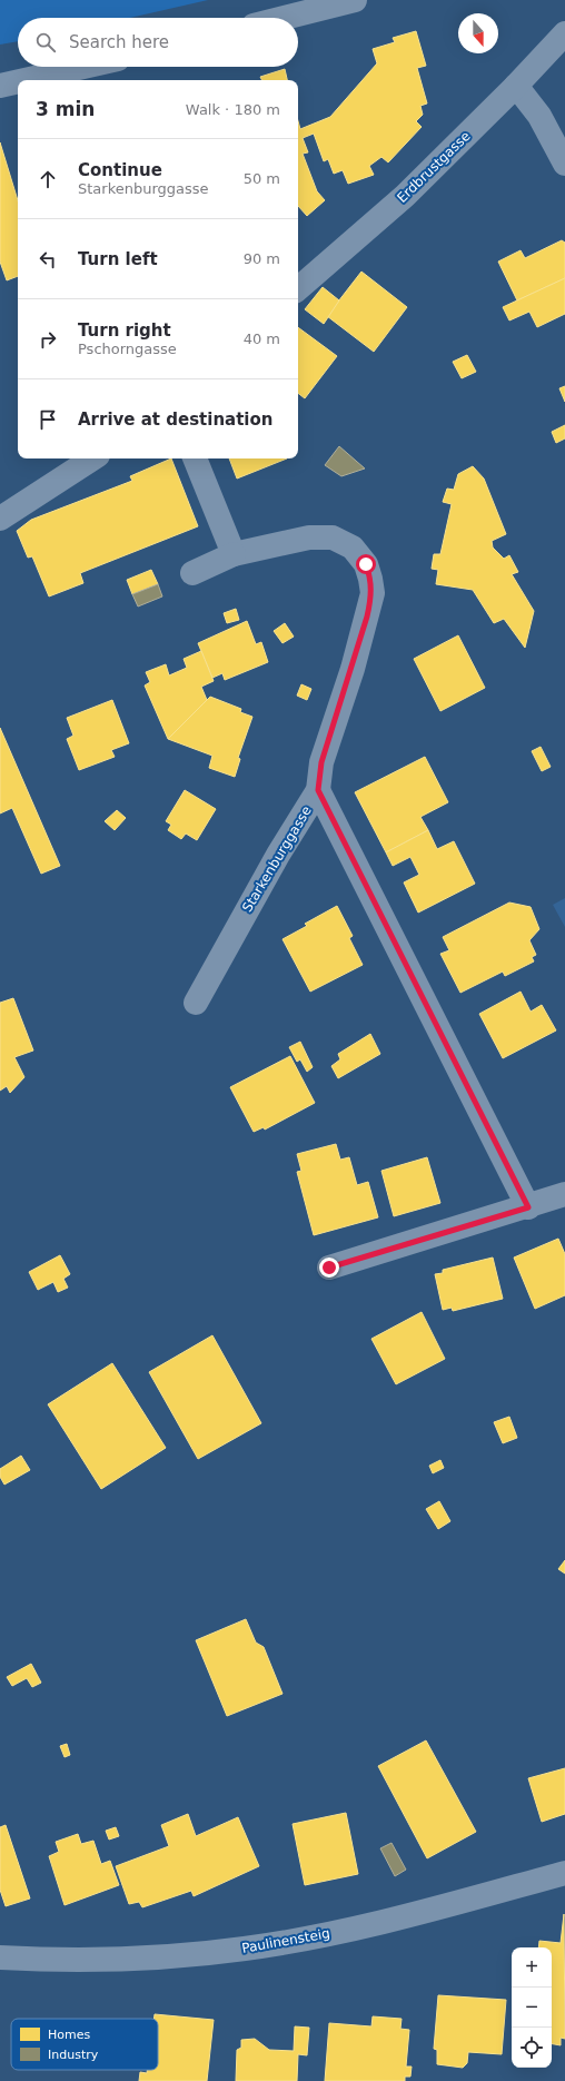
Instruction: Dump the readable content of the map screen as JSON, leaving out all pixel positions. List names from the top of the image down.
{
  "streets": {
    "street": ["Erdbrustgasse", "Starkenburggasse", "Paulinensteig"]
  },
  "legend": ["Homes", "Industry"],
  "north": "bottom",
  "page": {
    "search": "Search here",
    "heading": ["3 min", "Walk · 180 m"],
    "list": [
      ["Continue", "Starkenburggasse", "50 m"],
      ["Turn left", "90 m"],
      ["Turn right", "Pschorngasse", "40 m"],
      "Arrive at destination"
    ],
    "map_buttons": ["+", "−"]
  }
}
